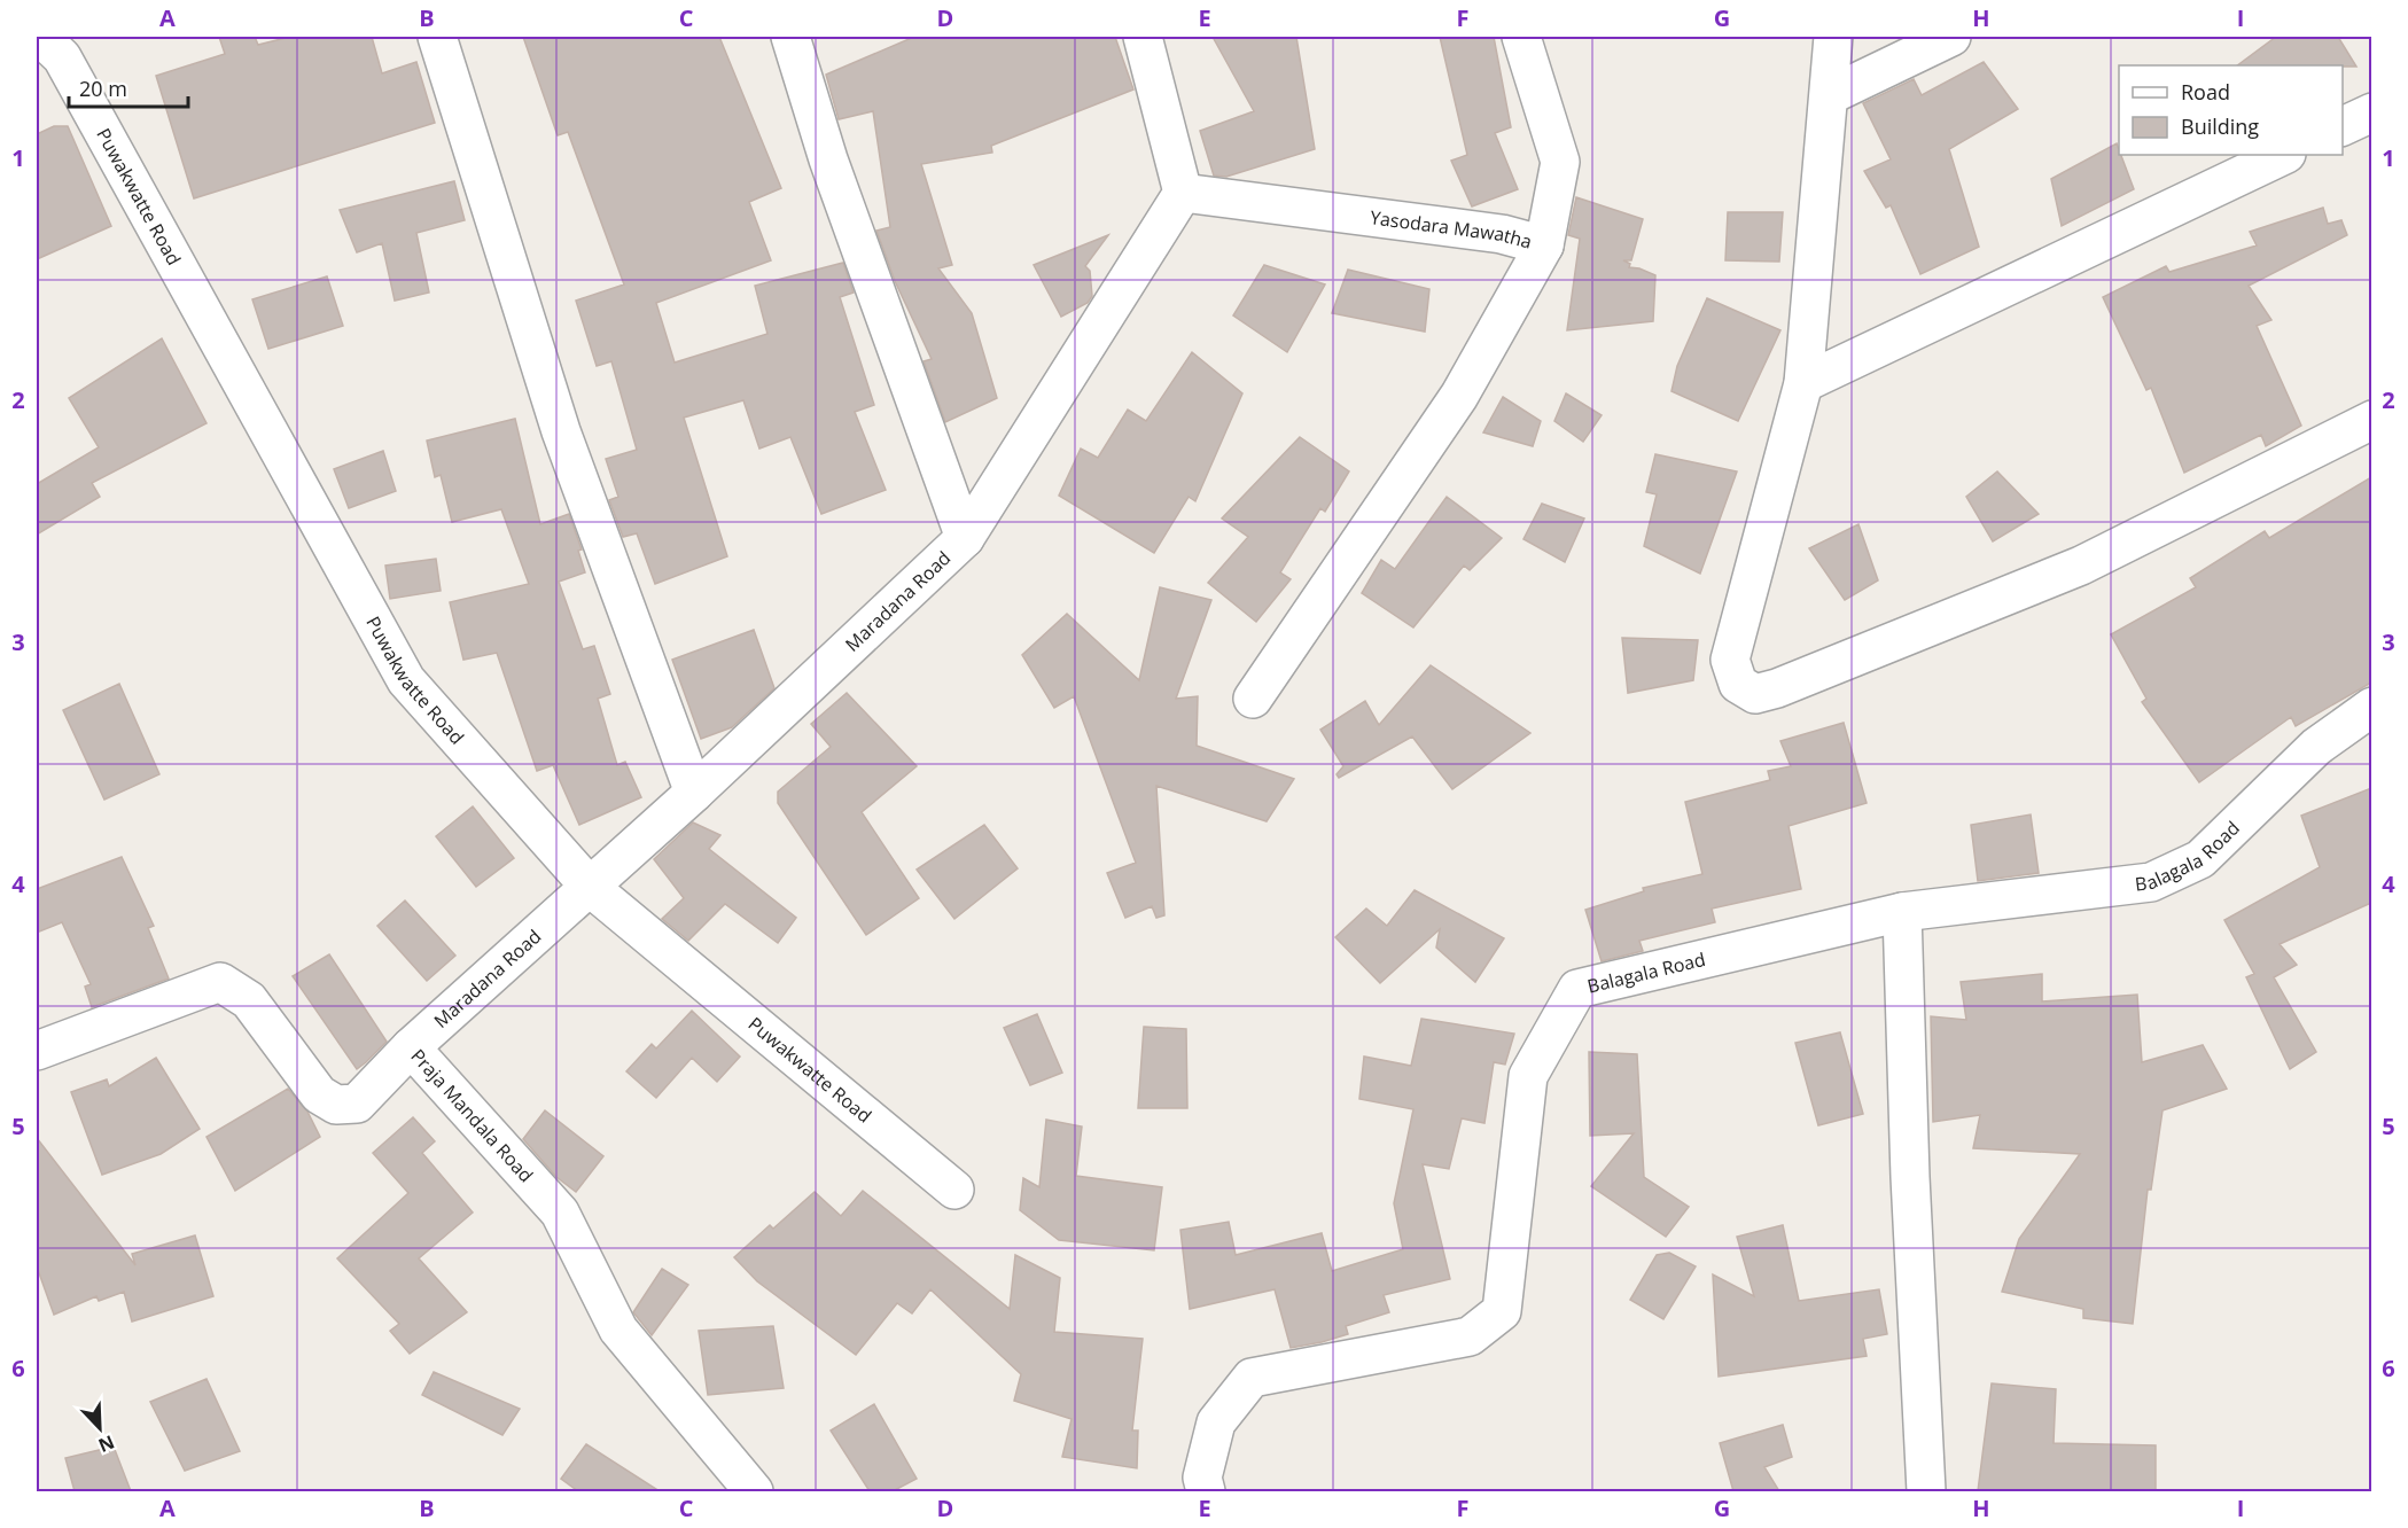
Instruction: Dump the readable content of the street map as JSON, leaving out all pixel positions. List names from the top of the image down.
{
  "streets": {
    "street": [
      "Puwakwatte Road",
      "Yasodara Mawatha",
      "Maradana Road",
      "Balagala Road",
      "Praja Mandala Road"
    ]
  },
  "crossings": [
    ["Puwakwatte Road", "Maradana Road"],
    ["Yasodara Mawatha", "Maradana Road"],
    ["Maradana Road", "Praja Mandala Road"]
  ],
  "legend": ["Road", "Building"],
  "scale_bar": "20 m",
  "north": "bottom right",
  "grid": {
    "columns": [
      "A",
      "B",
      "C",
      "D",
      "E",
      "F",
      "G",
      "H",
      "I"
    ],
    "rows": [
      "1",
      "2",
      "3",
      "4",
      "5",
      "6"
    ]
  }
}
